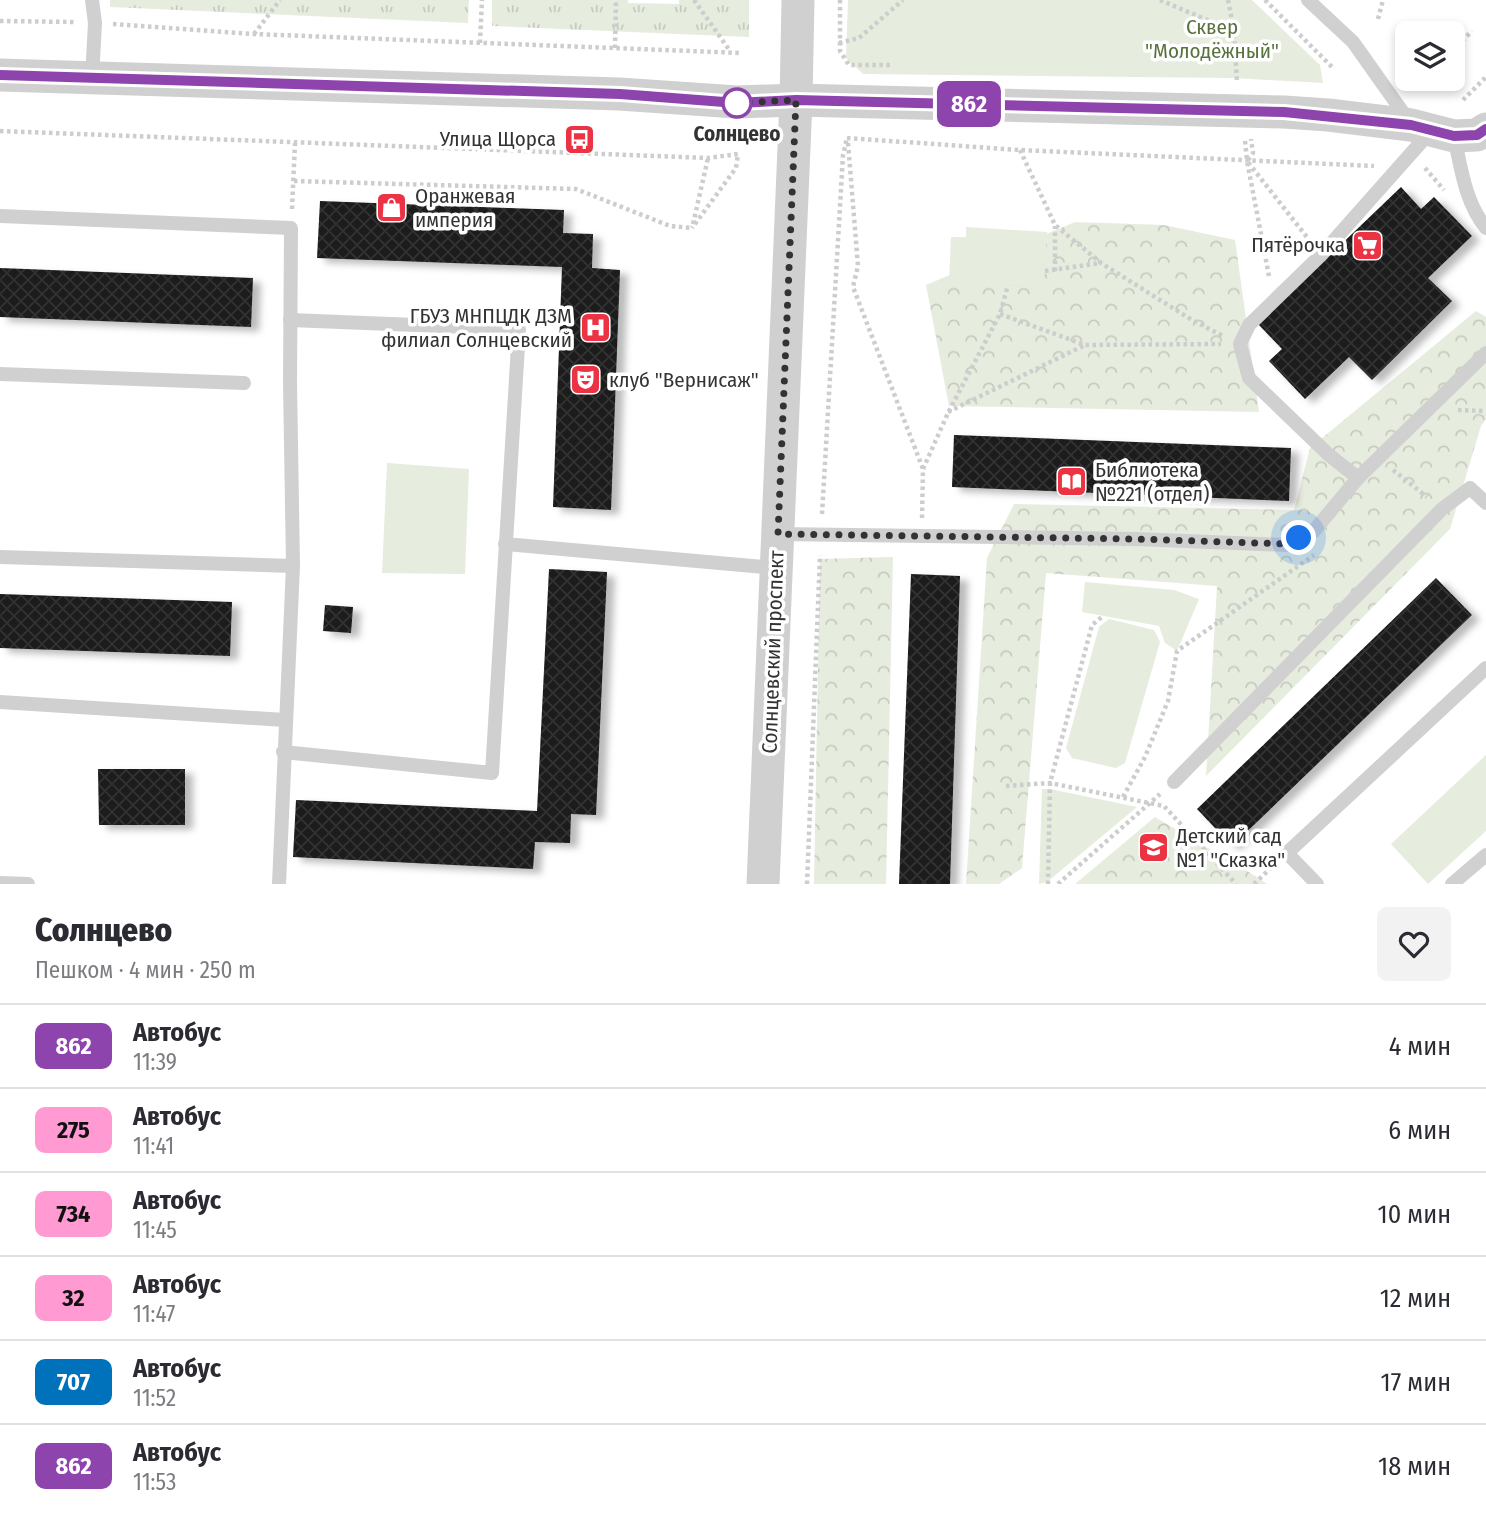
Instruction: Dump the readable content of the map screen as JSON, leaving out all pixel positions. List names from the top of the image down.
{
  "streets": {
    "street": ["Солнцевский проспект"]
  },
  "parks": ["Сквер \"Молодёжный\""],
  "places": {
    "other": ["Солнцево"],
    "bus stop": ["Улица Щорса"],
    "shop": ["Оранжевая империя"],
    "supermarket": ["Пятёрочка"],
    "hospital": ["ГБУЗ МНПЦДК ДЗМ филиал Солнцевский"],
    "theatre": ["клуб \"Вернисаж\""],
    "library": ["Библиотека №221 (отдел)"],
    "school or university": ["Детский сад №1 \"Сказка\""]
  },
  "lines": ["bus line 862"],
  "page": {
    "on_map": "862",
    "heading": ["Солнцево", "Пешком · 4 мин · 250 m"],
    "list": [
      {
        "mark": "862",
        "name": "Автобус",
        "note": "11:39",
        "value": "4 мин"
      },
      {
        "mark": "275",
        "name": "Автобус",
        "note": "11:41",
        "value": "6 мин"
      },
      {
        "mark": "734",
        "name": "Автобус",
        "note": "11:45",
        "value": "10 мин"
      },
      {
        "mark": "32",
        "name": "Автобус",
        "note": "11:47",
        "value": "12 мин"
      },
      {
        "mark": "707",
        "name": "Автобус",
        "note": "11:52",
        "value": "17 мин"
      },
      {
        "mark": "862",
        "name": "Автобус",
        "note": "11:53",
        "value": "18 мин"
      }
    ]
  }
}
